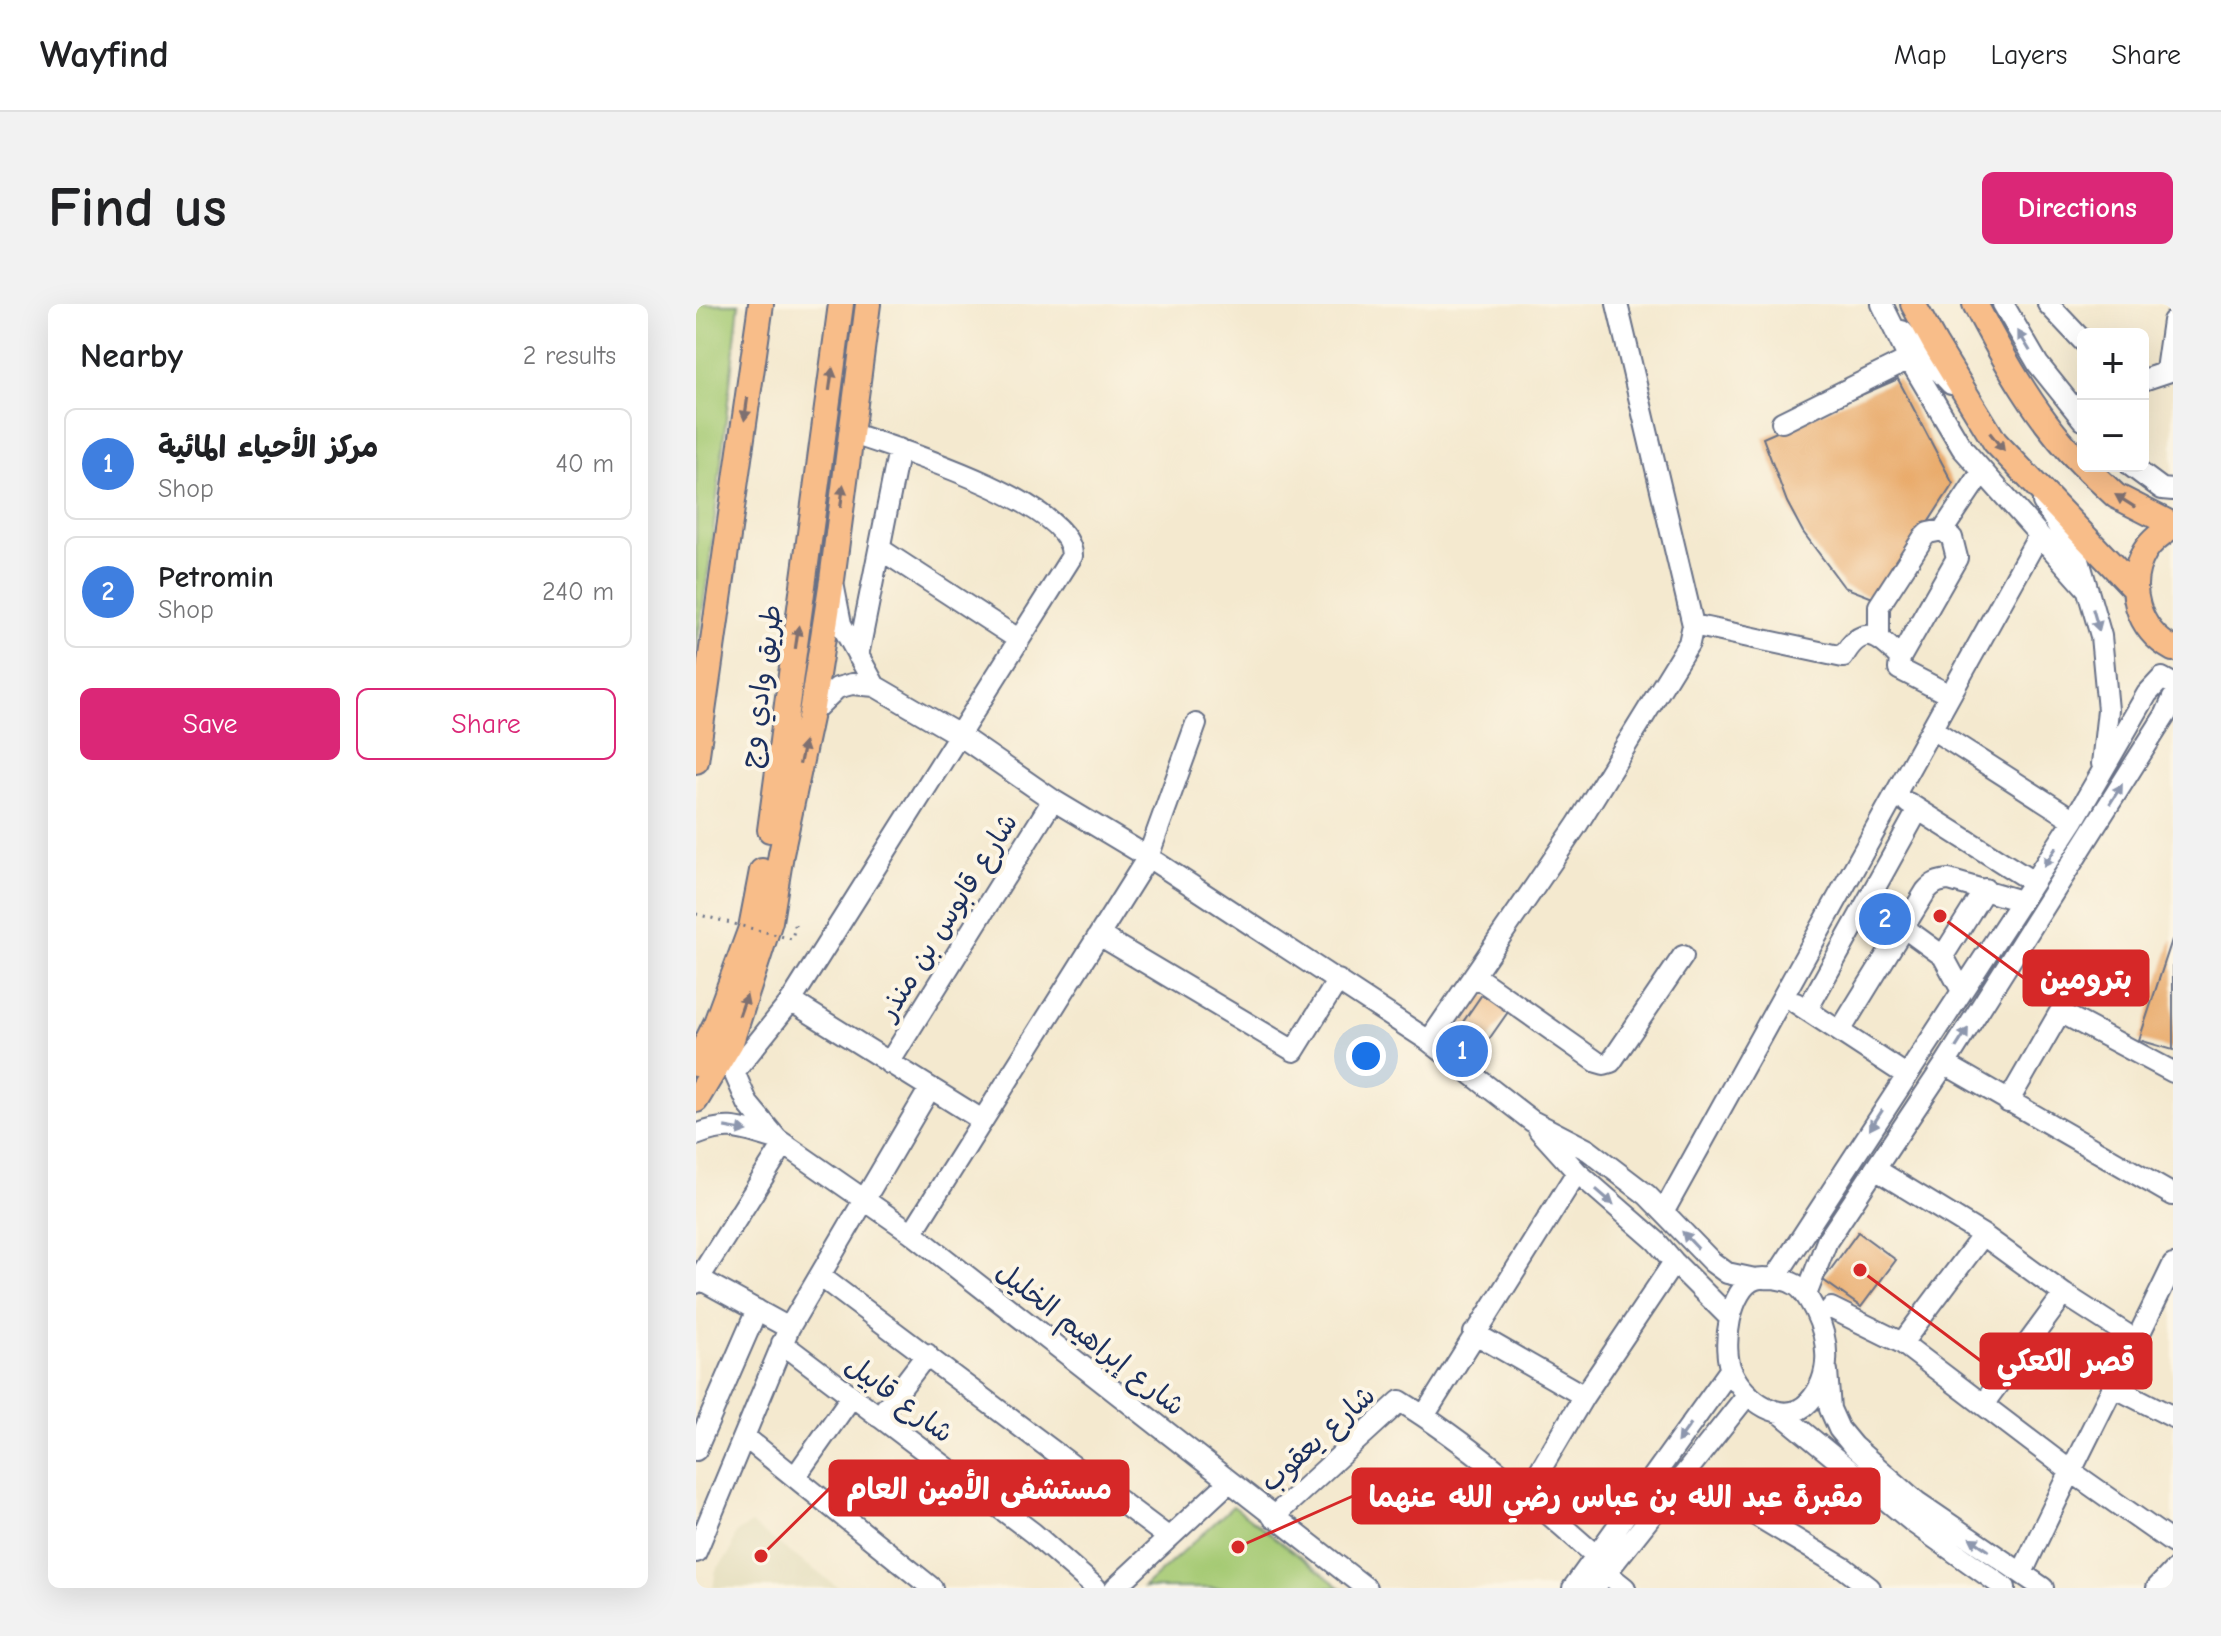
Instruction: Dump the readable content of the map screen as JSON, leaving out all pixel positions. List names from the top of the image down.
{
  "streets": {
    "main road": ["طريق وادي وج"],
    "street": [
      "شارع قابوس بن منذر",
      "شارع إبراهيم الخليل",
      "شارع قابيل",
      "شارع يعقوب"
    ]
  },
  "crossings": [
    ["شارع إبراهيم الخليل", "شارع يعقوب"]
  ],
  "places": [
    "بترومين",
    "قصر الكعكي",
    "مقبرة عبد الله بن عباس رضي الله عنهما",
    "مستشفى الأمين العام"
  ],
  "page": {
    "header": "Wayfind",
    "nav": ["Map", "Layers", "Share"],
    "buttons": [
      "Directions",
      ["Save", "Share"]
    ],
    "title": "Find us",
    "heading": ["Nearby", "2 results"],
    "map_buttons": ["+", "−"],
    "list": [
      {
        "mark": "1",
        "name": "مركز الأحياء المائية",
        "note": "Shop",
        "value": "40 m"
      },
      {
        "mark": "2",
        "name": "Petromin",
        "note": "Shop",
        "value": "240 m"
      }
    ],
    "pins": ["2", "1"]
  }
}
